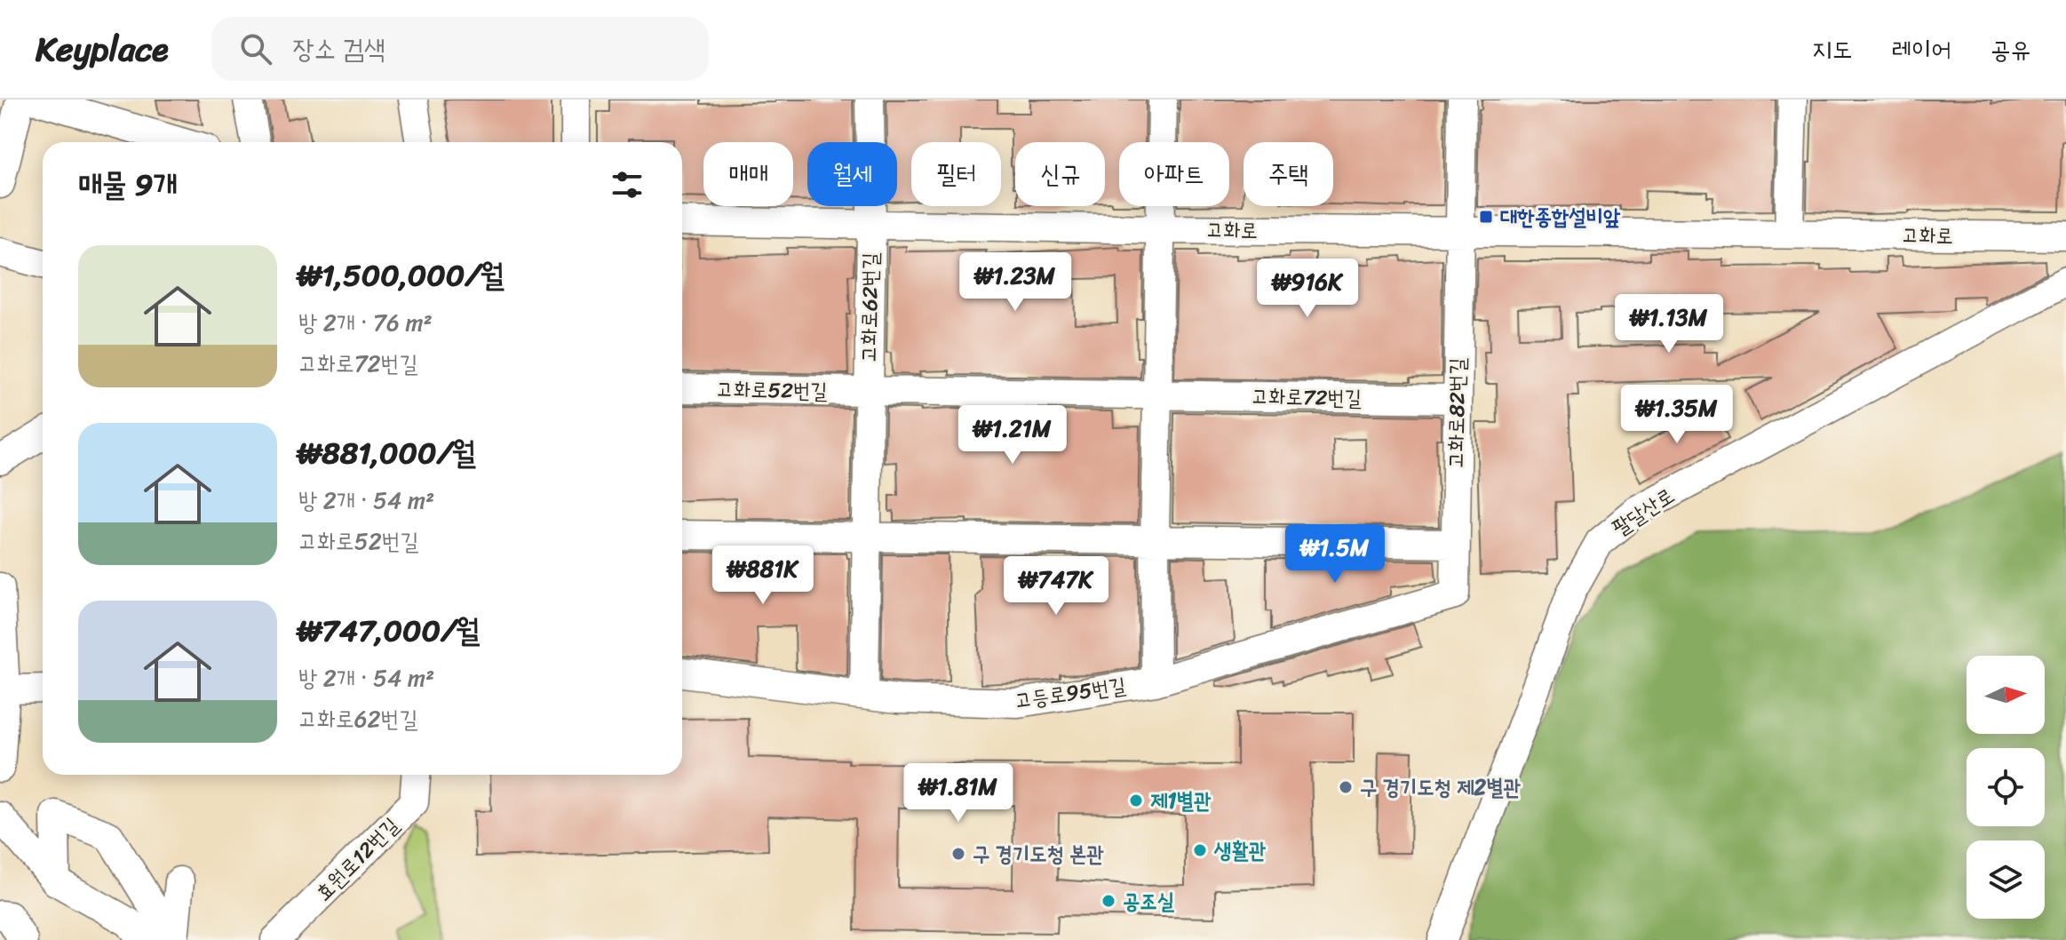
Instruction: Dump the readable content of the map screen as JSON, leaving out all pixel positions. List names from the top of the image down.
{
  "streets": {
    "street": [
      "고화로",
      "고화로62번길",
      "고화로52번길",
      "고화로72번길",
      "고화로82번길",
      "팔달산로",
      "고등로95번길",
      "효원로12번길"
    ]
  },
  "crossings": [
    ["고화로", "고화로62번길"],
    ["고화로", "고화로82번길"],
    ["고화로62번길", "고화로52번길"],
    ["고화로62번길", "고화로72번길"],
    ["고화로62번길", "고등로95번길"],
    ["고화로72번길", "고화로82번길"],
    ["고화로82번길", "고등로95번길"]
  ],
  "places": {
    "transit": ["대한종합설비앞"],
    "other": [
      "구 경기도청 제2별관",
      "제1별관",
      "생활관",
      "구 경기도청 본관",
      "공조실"
    ]
  },
  "north": "right",
  "page": {
    "header": "Keyplace",
    "search": "장소 검색",
    "nav": ["지도", "레이어", "공유"],
    "chip": [
      "매매",
      "월세",
      "필터",
      "신규",
      "아파트",
      "주택"
    ],
    "heading": "매물 9개",
    "list": [
      {
        "name": "₩1,500,000/월",
        "note": "방 2개 · 76 m² · 고화로72번길"
      },
      {
        "name": "₩881,000/월",
        "note": "방 2개 · 54 m² · 고화로52번길"
      },
      {
        "name": "₩747,000/월",
        "note": "방 2개 · 54 m² · 고화로62번길"
      }
    ],
    "price": [
      "₩1.23M",
      "₩916K",
      "₩1.13M",
      "₩1.35M",
      "₩1.21M",
      "₩1.5M",
      "₩881K",
      "₩747K",
      "₩1.81M"
    ]
  }
}
